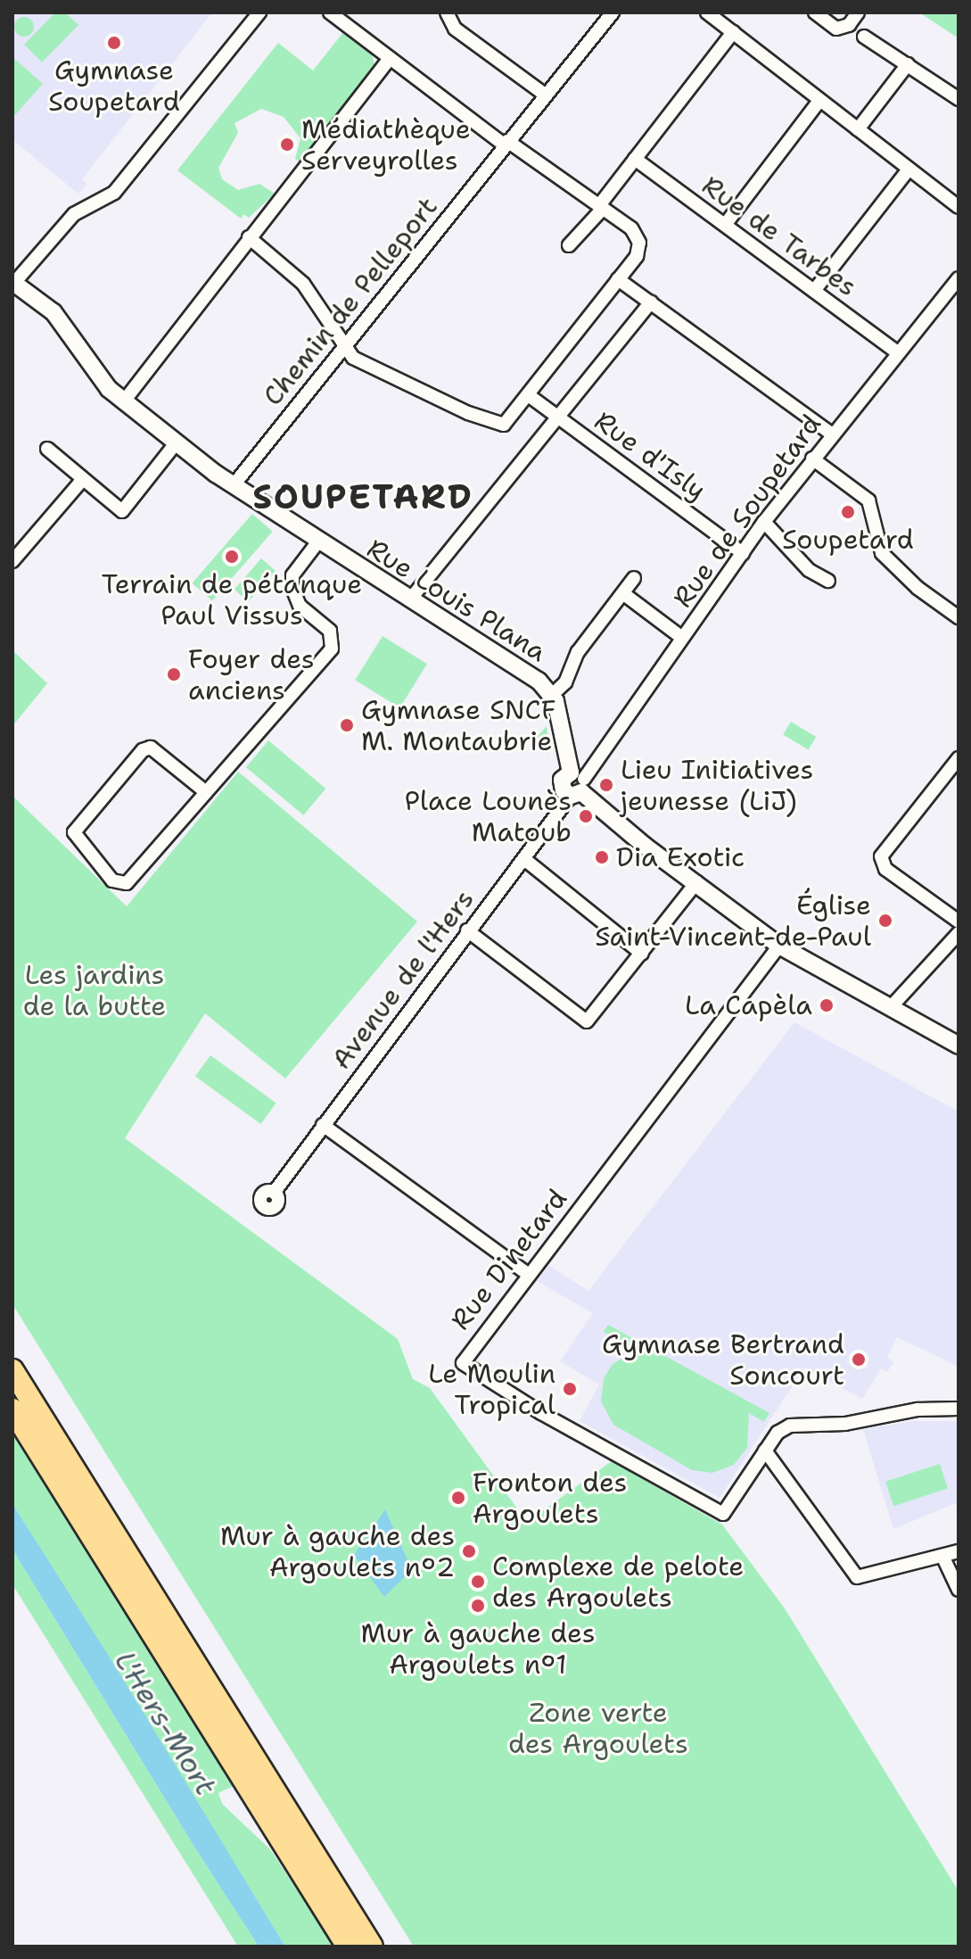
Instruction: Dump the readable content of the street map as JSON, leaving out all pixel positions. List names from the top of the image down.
{
  "streets": {
    "street": [
      "Rue de Tarbes",
      "Chemin de Pelleport",
      "Rue d'Isly",
      "Rue de Soupetard",
      "Rue Louis Plana",
      "Avenue de l'Hers",
      "Rue Dinetard"
    ]
  },
  "crossings": [
    ["Rue de Tarbes", "Rue de Soupetard"],
    ["Chemin de Pelleport", "Rue Louis Plana"],
    ["Rue d'Isly", "Rue de Soupetard"],
    ["Rue de Soupetard", "Rue Louis Plana"],
    ["Rue de Soupetard", "Avenue de l'Hers"],
    ["Rue Louis Plana", "Avenue de l'Hers"]
  ],
  "districts": ["SOUPETARD"],
  "water": ["L'Hers-Mort"],
  "parks": ["Les jardins de la butte", "Zone verte des Argoulets"],
  "places": [
    "Gymnase Soupetard",
    "Médiathèque Serveyrolles",
    "Soupetard",
    "Terrain de pétanque Paul Vissus",
    "Foyer des anciens",
    "Gymnase SNCF M. Montaubrie",
    "Lieu Initiatives jeunesse (LiJ)",
    "Place Lounès Matoub",
    "Dia Exotic",
    "Église Saint-Vincent-de-Paul",
    "La Capèla",
    "Gymnase Bertrand Soncourt",
    "Le Moulin Tropical",
    "Fronton des Argoulets",
    "Mur à gauche des Argoulets n°2",
    "Complexe de pelote des Argoulets",
    "Mur à gauche des Argoulets n°1"
  ]
}
